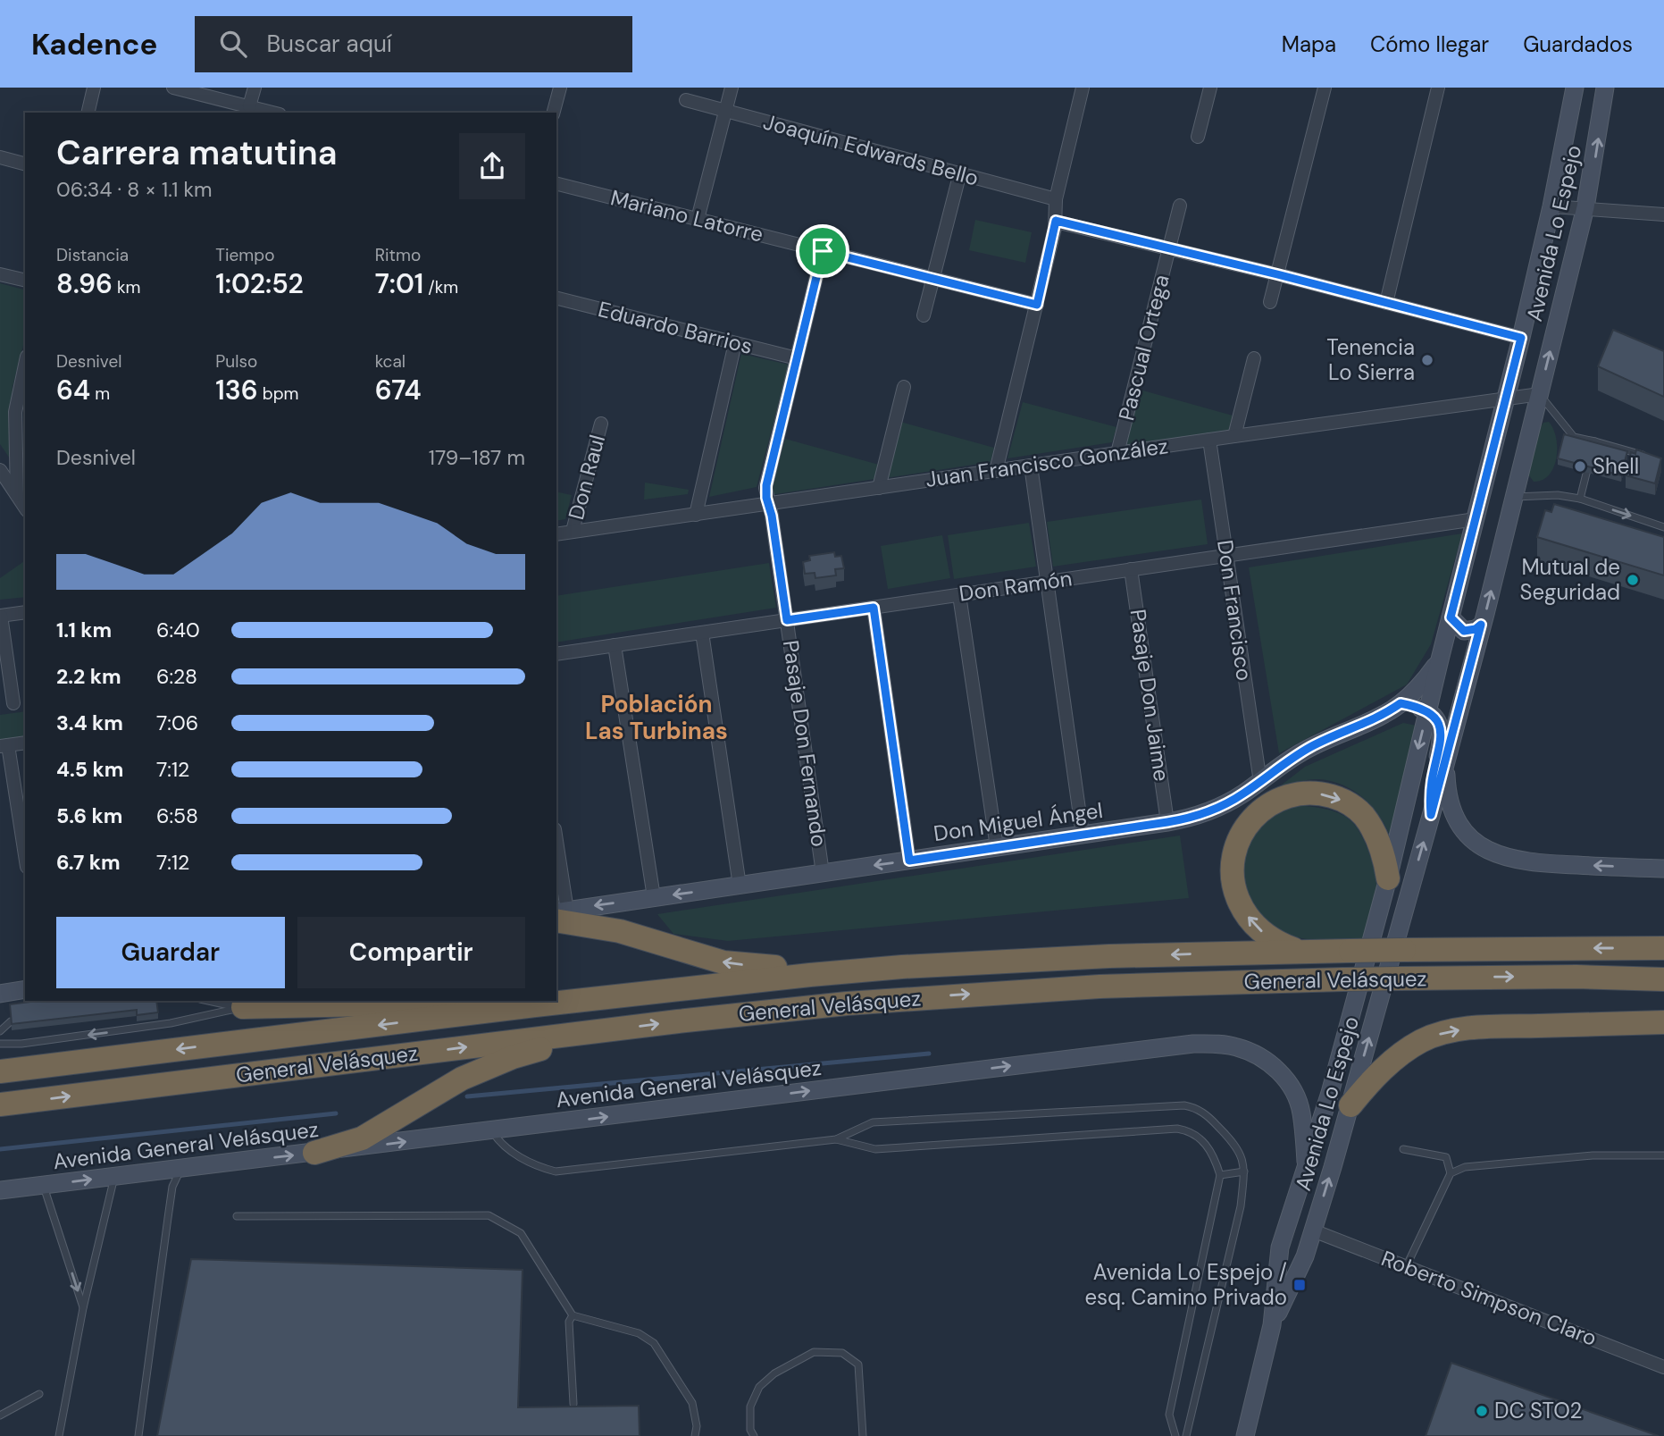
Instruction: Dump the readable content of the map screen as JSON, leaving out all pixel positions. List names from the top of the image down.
{
  "streets": {
    "highway": ["General Velásquez"],
    "main road": ["Avenida Lo Espejo", "Don Miguel Ángel", "Avenida General Velásquez"],
    "street": [
      "Joaquín Edwards Bello",
      "Mariano Latorre",
      "Eduardo Barrios",
      "Pascual Ortega",
      "Juan Francisco González",
      "Don Raul",
      "Don Ramón",
      "Don Francisco",
      "Pasaje Don Jaime",
      "Pasaje Don Fernando",
      "Roberto Simpson Claro"
    ]
  },
  "crossings": [
    ["Mariano Latorre", "Pasaje Don Fernando"],
    ["Avenida Lo Espejo", "Juan Francisco González"],
    ["Avenida Lo Espejo", "Don Ramón"],
    ["Avenida Lo Espejo", "Don Miguel Ángel"],
    ["Avenida Lo Espejo", "Avenida General Velásquez"],
    ["Avenida Lo Espejo", "Roberto Simpson Claro"],
    ["Eduardo Barrios", "Pasaje Don Fernando"],
    ["Pascual Ortega", "Juan Francisco González"],
    ["Juan Francisco González", "Don Raul"],
    ["Juan Francisco González", "Don Francisco"],
    ["Juan Francisco González", "Pasaje Don Fernando"],
    ["Don Ramón", "Don Francisco"],
    ["Don Ramón", "Pasaje Don Jaime"],
    ["Don Ramón", "Pasaje Don Fernando"],
    ["Don Francisco", "Don Miguel Ángel"],
    ["Pasaje Don Jaime", "Don Miguel Ángel"],
    ["Pasaje Don Fernando", "Don Miguel Ángel"]
  ],
  "one_way": ["Avenida General Velásquez"],
  "districts": ["Población Las Turbinas"],
  "places": {
    "other": [
      "Tenencia Lo Sierra",
      "Shell",
      "Mutual de Seguridad",
      "DC STO2"
    ],
    "transit": ["Avenida Lo Espejo / esq. Camino Privado"]
  },
  "page": {
    "header": "Kadence",
    "search": "Buscar aquí",
    "nav": ["Mapa", "Cómo llegar", "Guardados"],
    "heading": ["Carrera matutina", "06:34 · 8 × 1.1 km"],
    "stats": [
      ["Distancia", "8.96 km"],
      ["Tiempo", "1:02:52"],
      ["Ritmo", "7:01 /km"],
      ["Desnivel", "64 m"],
      ["Pulso", "136 bpm"],
      ["kcal", "674"]
    ],
    "chart": ["Desnivel", "179–187 m"],
    "list": [
      {
        "name": "1.1 km",
        "note": "6:40"
      },
      {
        "name": "2.2 km",
        "note": "6:28"
      },
      {
        "name": "3.4 km",
        "note": "7:06"
      },
      {
        "name": "4.5 km",
        "note": "7:12"
      },
      {
        "name": "5.6 km",
        "note": "6:58"
      },
      {
        "name": "6.7 km",
        "note": "7:12"
      }
    ],
    "buttons": ["Guardar", "Compartir"]
  }
}
